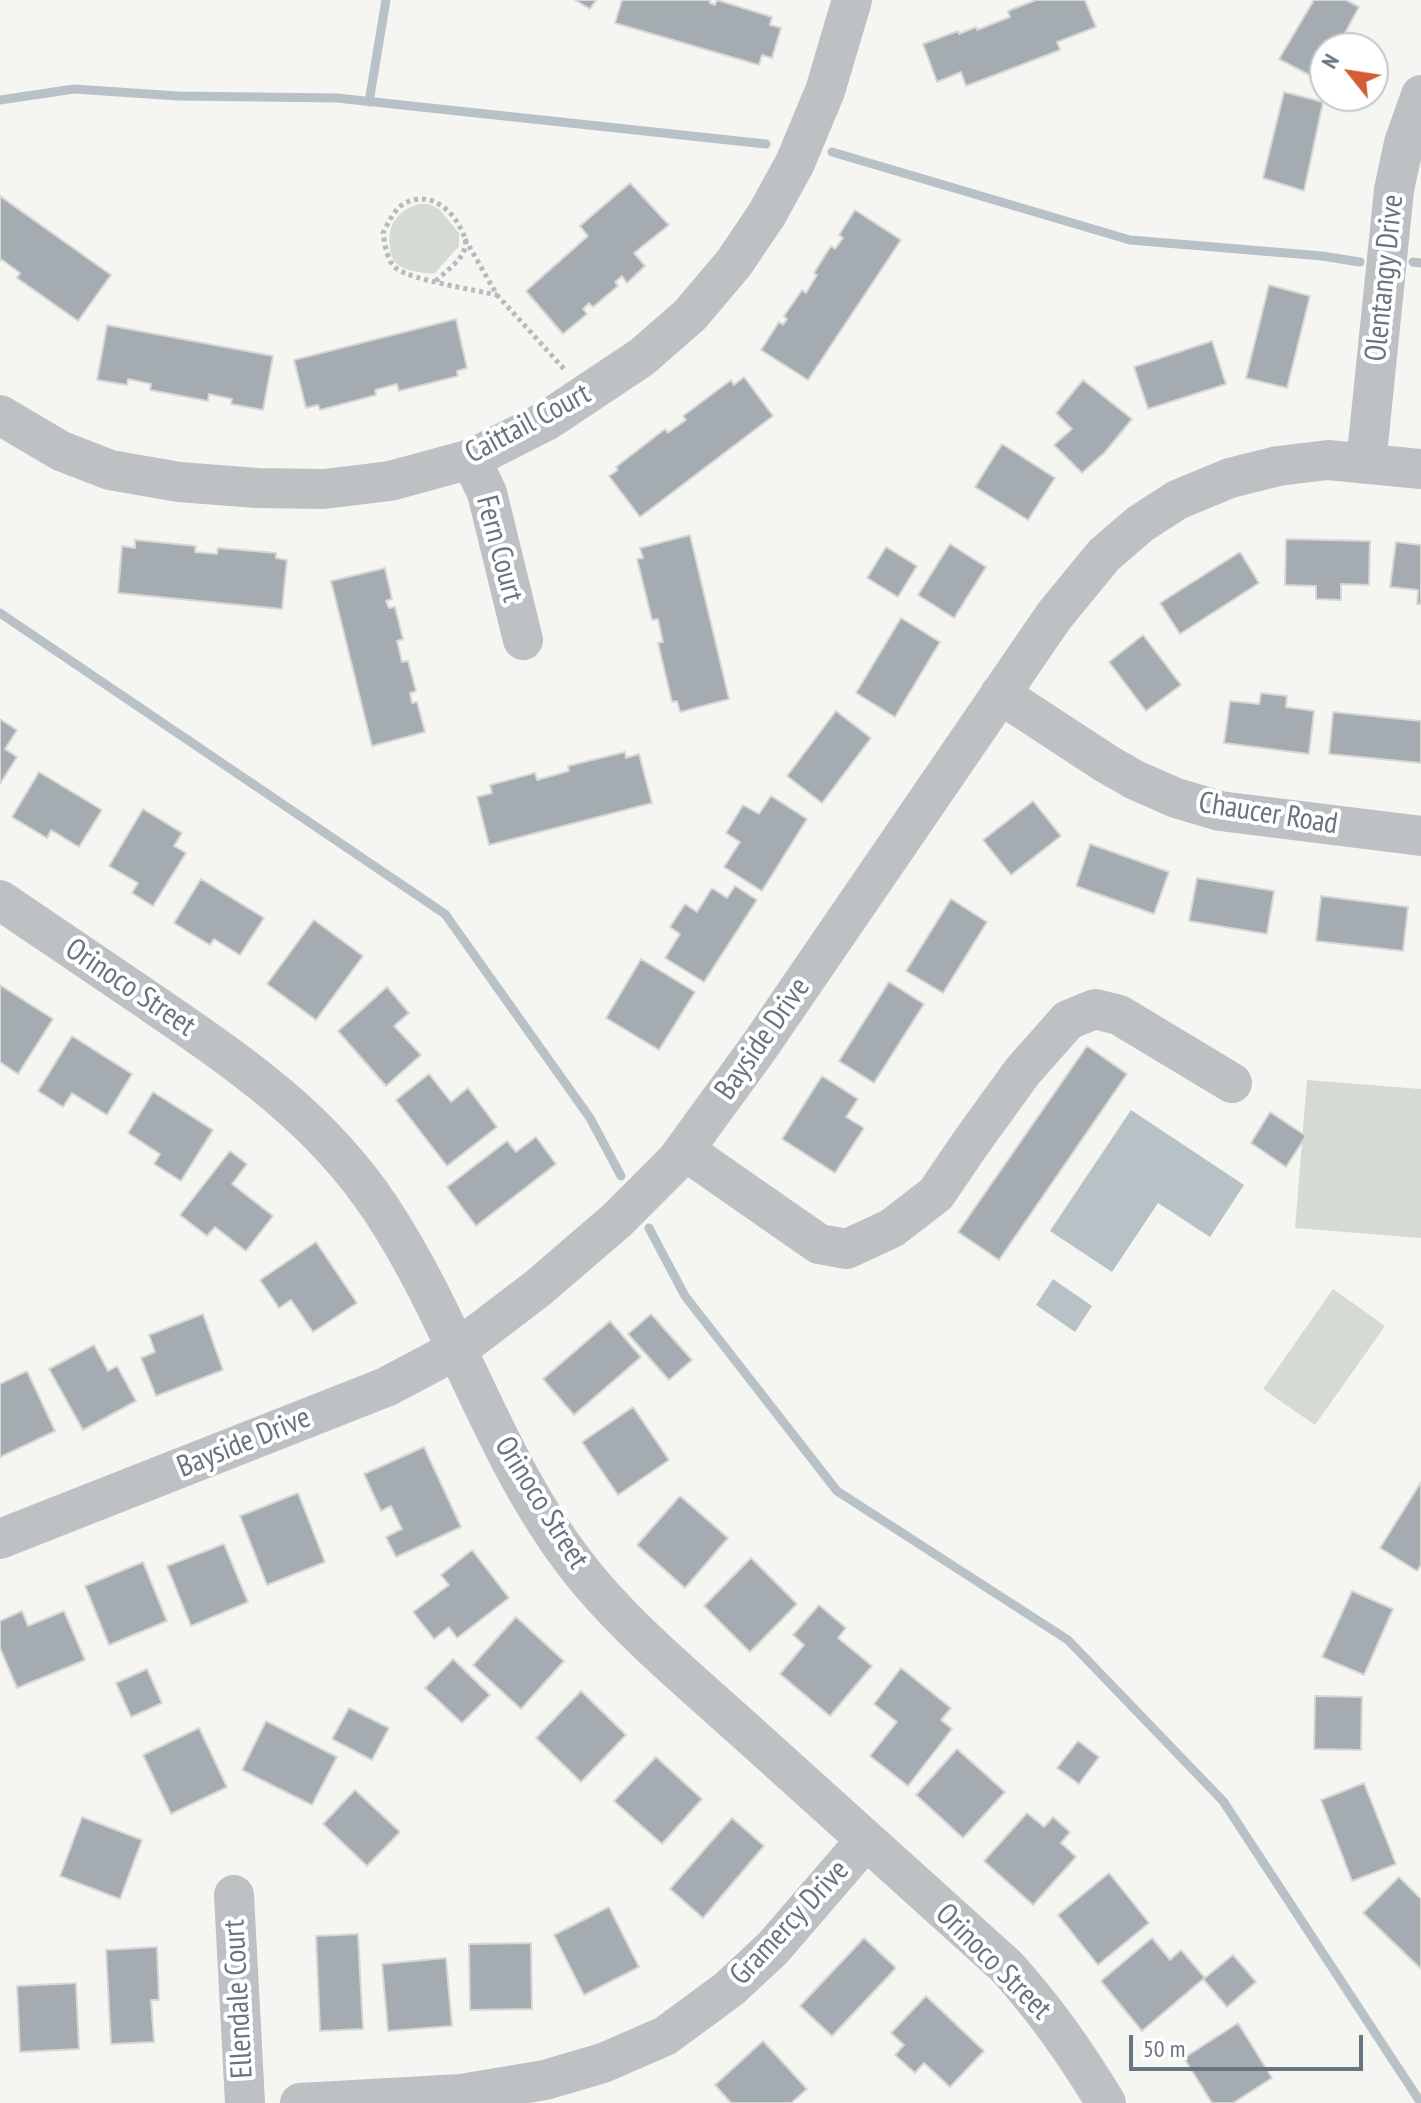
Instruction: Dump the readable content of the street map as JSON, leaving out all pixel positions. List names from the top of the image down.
{
  "streets": {
    "street": [
      "Olentangy Drive",
      "Caittail Court",
      "Fern Court",
      "Chaucer Road",
      "Orinoco Street",
      "Bayside Drive",
      "Gramercy Drive",
      "Ellendale Court"
    ]
  },
  "crossings": [
    ["Olentangy Drive", "Bayside Drive"],
    ["Caittail Court", "Fern Court"],
    ["Chaucer Road", "Bayside Drive"],
    ["Orinoco Street", "Bayside Drive"],
    ["Orinoco Street", "Gramercy Drive"]
  ],
  "scale_bar": "50 m",
  "north": "top left"
}
